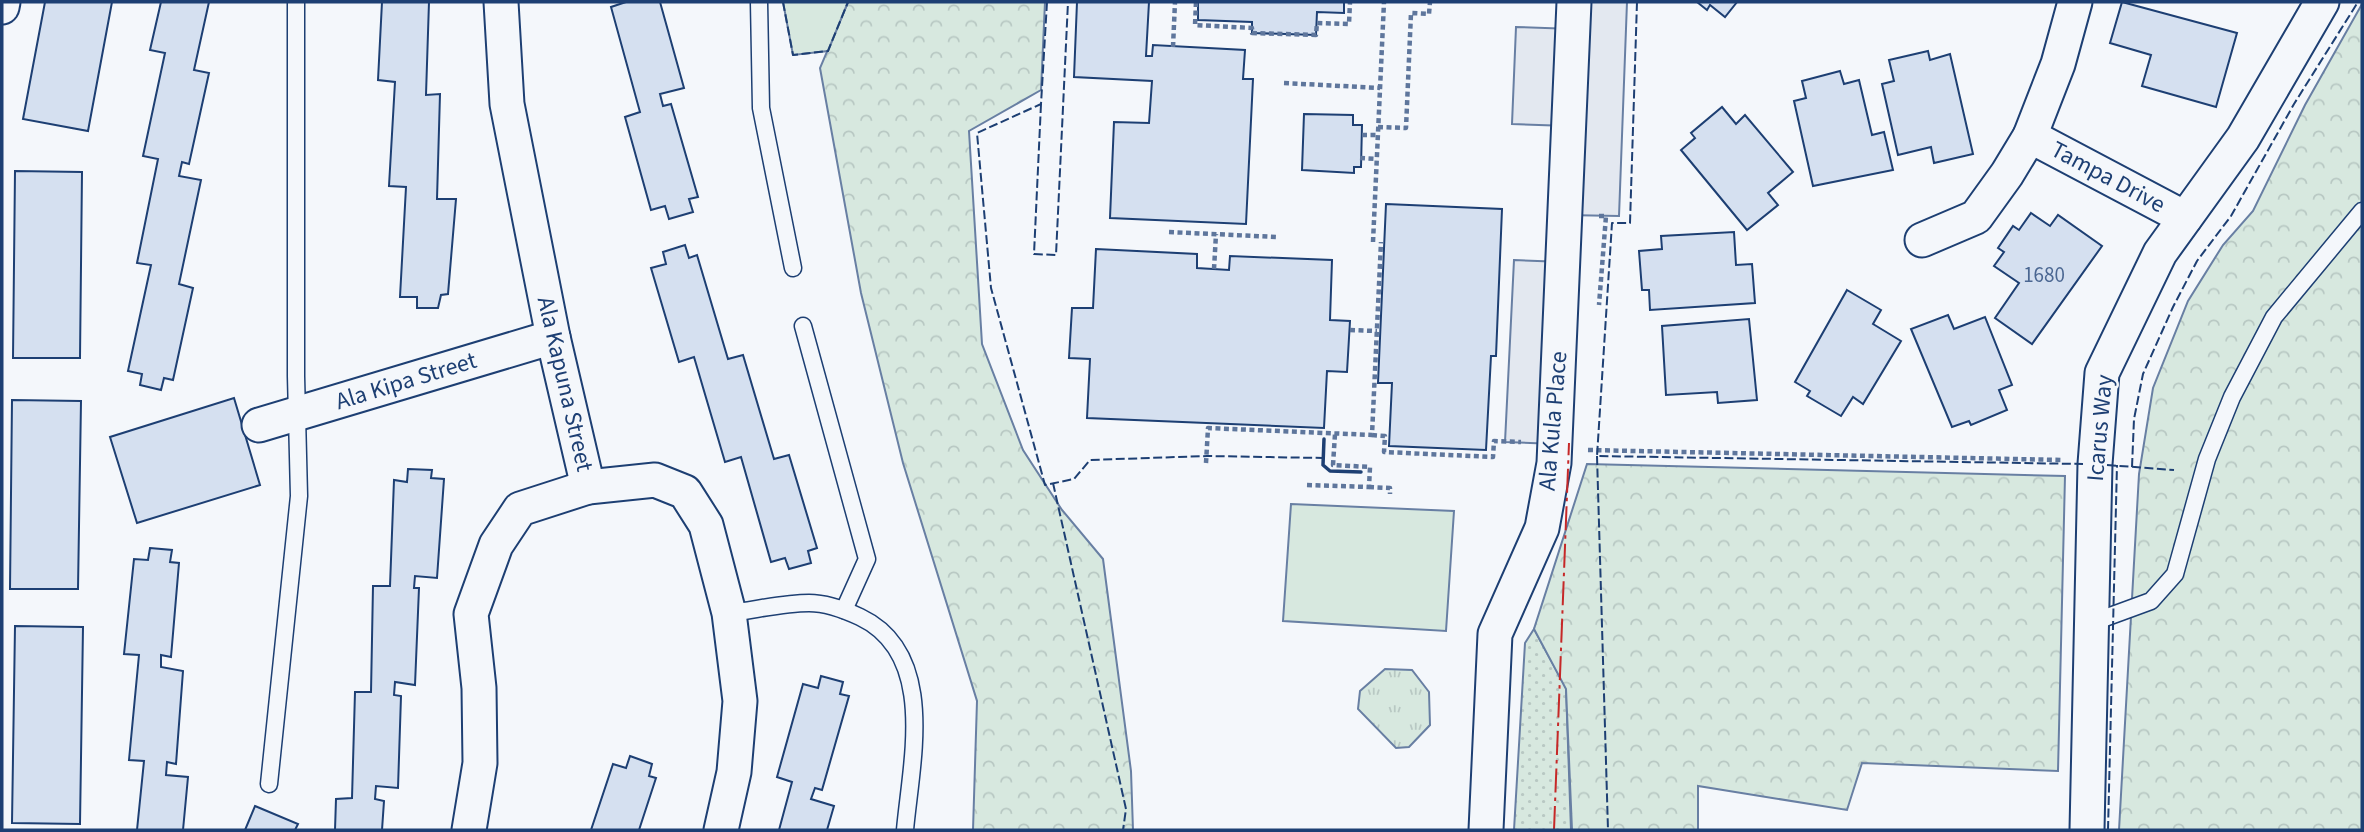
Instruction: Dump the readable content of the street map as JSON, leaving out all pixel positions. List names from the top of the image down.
{
  "streets": {
    "street": [
      "Tampa Drive",
      "Ala Kipa Street",
      "Ala Kapuna Street",
      "Ala Kula Place",
      "Icarus Way"
    ]
  },
  "crossings": [
    ["Tampa Drive", "Icarus Way"],
    ["Ala Kipa Street", "Ala Kapuna Street"]
  ],
  "house_numbers": ["1680"]
}
